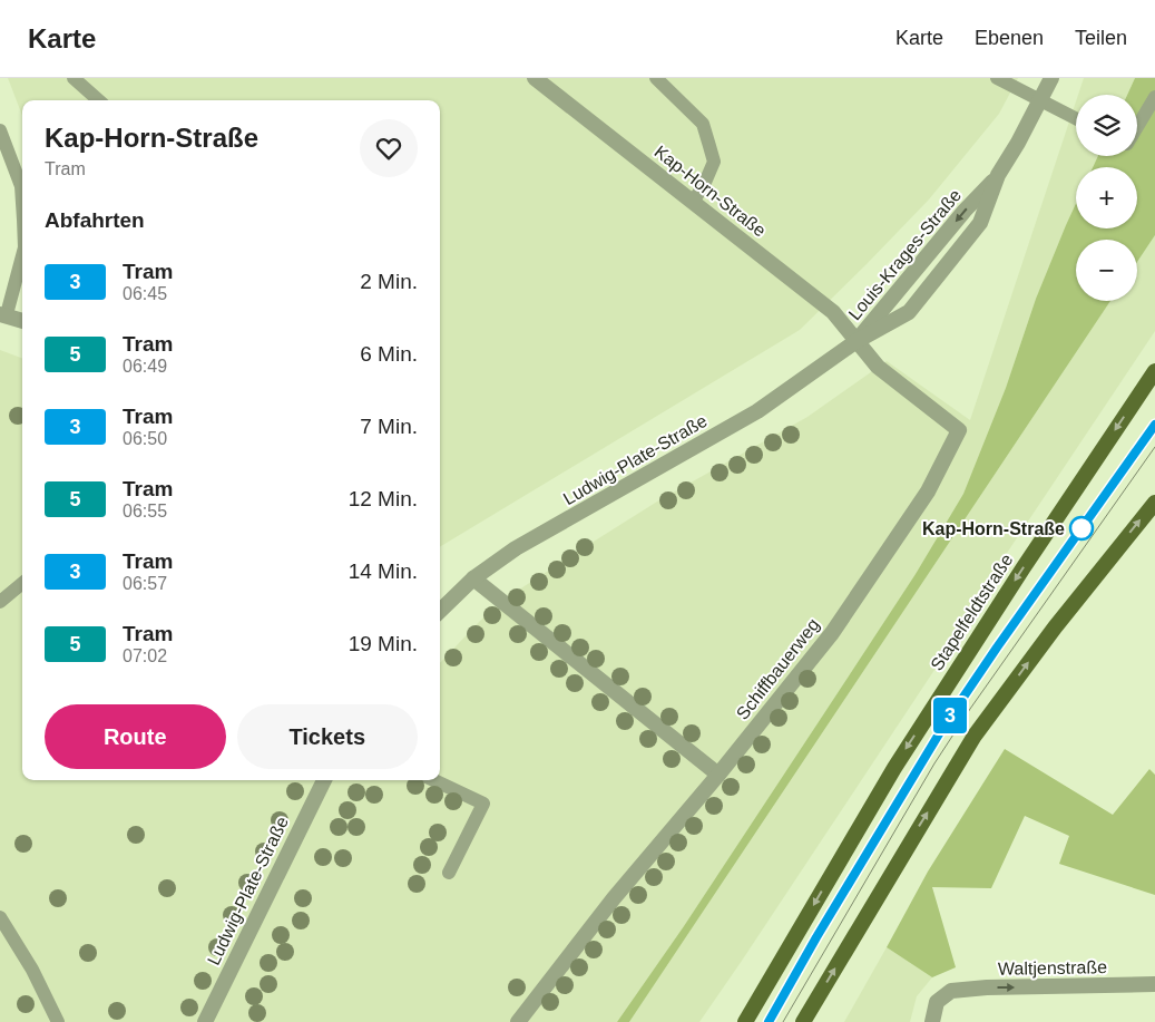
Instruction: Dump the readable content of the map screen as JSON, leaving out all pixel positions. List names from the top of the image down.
{
  "streets": {
    "main road": ["Stapelfeldtstraße"],
    "street": [
      "Kap-Horn-Straße",
      "Louis-Krages-Straße",
      "Ludwig-Plate-Straße",
      "Schiffbauerweg",
      "Waltjenstraße"
    ]
  },
  "crossings": [
    ["Kap-Horn-Straße", "Louis-Krages-Straße"],
    ["Kap-Horn-Straße", "Ludwig-Plate-Straße"],
    ["Kap-Horn-Straße", "Schiffbauerweg"],
    ["Louis-Krages-Straße", "Ludwig-Plate-Straße"],
    ["Louis-Krages-Straße", "Schiffbauerweg"],
    ["Ludwig-Plate-Straße", "Schiffbauerweg"]
  ],
  "one_way": ["Waltjenstraße"],
  "places": ["Kap-Horn-Straße"],
  "lines": ["tram line 3"],
  "page": {
    "header": "Karte",
    "nav": ["Karte", "Ebenen", "Teilen"],
    "on_map": "3",
    "map_buttons": ["+", "−"],
    "heading": [
      ["Kap-Horn-Straße", "Tram"],
      "Abfahrten"
    ],
    "list": [
      {
        "mark": "3",
        "name": "Tram",
        "note": "06:45",
        "value": "2 Min."
      },
      {
        "mark": "5",
        "name": "Tram",
        "note": "06:49",
        "value": "6 Min."
      },
      {
        "mark": "3",
        "name": "Tram",
        "note": "06:50",
        "value": "7 Min."
      },
      {
        "mark": "5",
        "name": "Tram",
        "note": "06:55",
        "value": "12 Min."
      },
      {
        "mark": "3",
        "name": "Tram",
        "note": "06:57",
        "value": "14 Min."
      },
      {
        "mark": "5",
        "name": "Tram",
        "note": "07:02",
        "value": "19 Min."
      }
    ],
    "buttons": ["Route", "Tickets"]
  }
}
